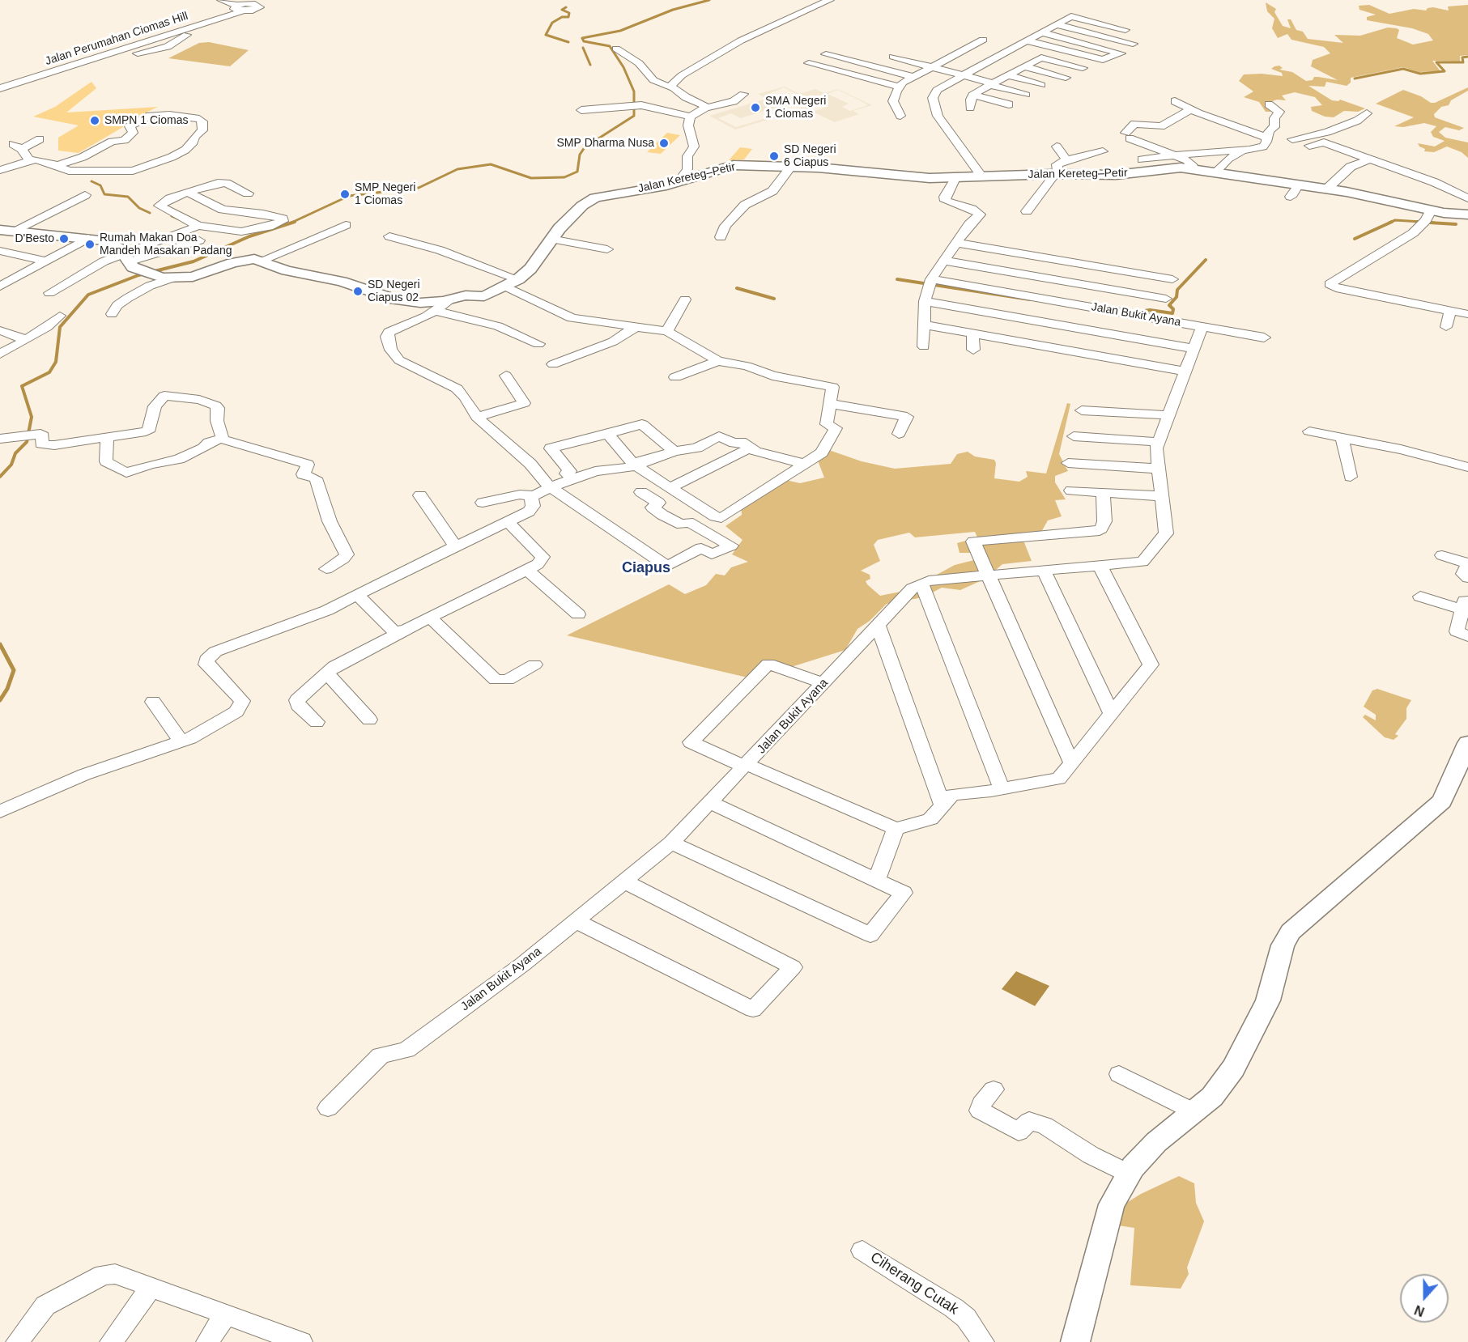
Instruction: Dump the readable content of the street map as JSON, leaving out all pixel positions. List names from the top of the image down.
{
  "streets": {
    "street": [
      "Jalan Perumahan Ciomas Hill",
      "Jalan Kereteg–Petir",
      "Jalan Bukit Ayana",
      "Ciherang Cutak"
    ]
  },
  "districts": ["Ciapus"],
  "places": [
    "SMA Negeri 1 Ciomas",
    "SMPN 1 Ciomas",
    "SMP Dharma Nusa",
    "SD Negeri 6 Ciapus",
    "SMP Negeri 1 Ciomas",
    "D'Besto",
    "Rumah Makan Doa Mandeh Masakan Padang",
    "SD Negeri Ciapus 02"
  ],
  "north": "bottom"
}
